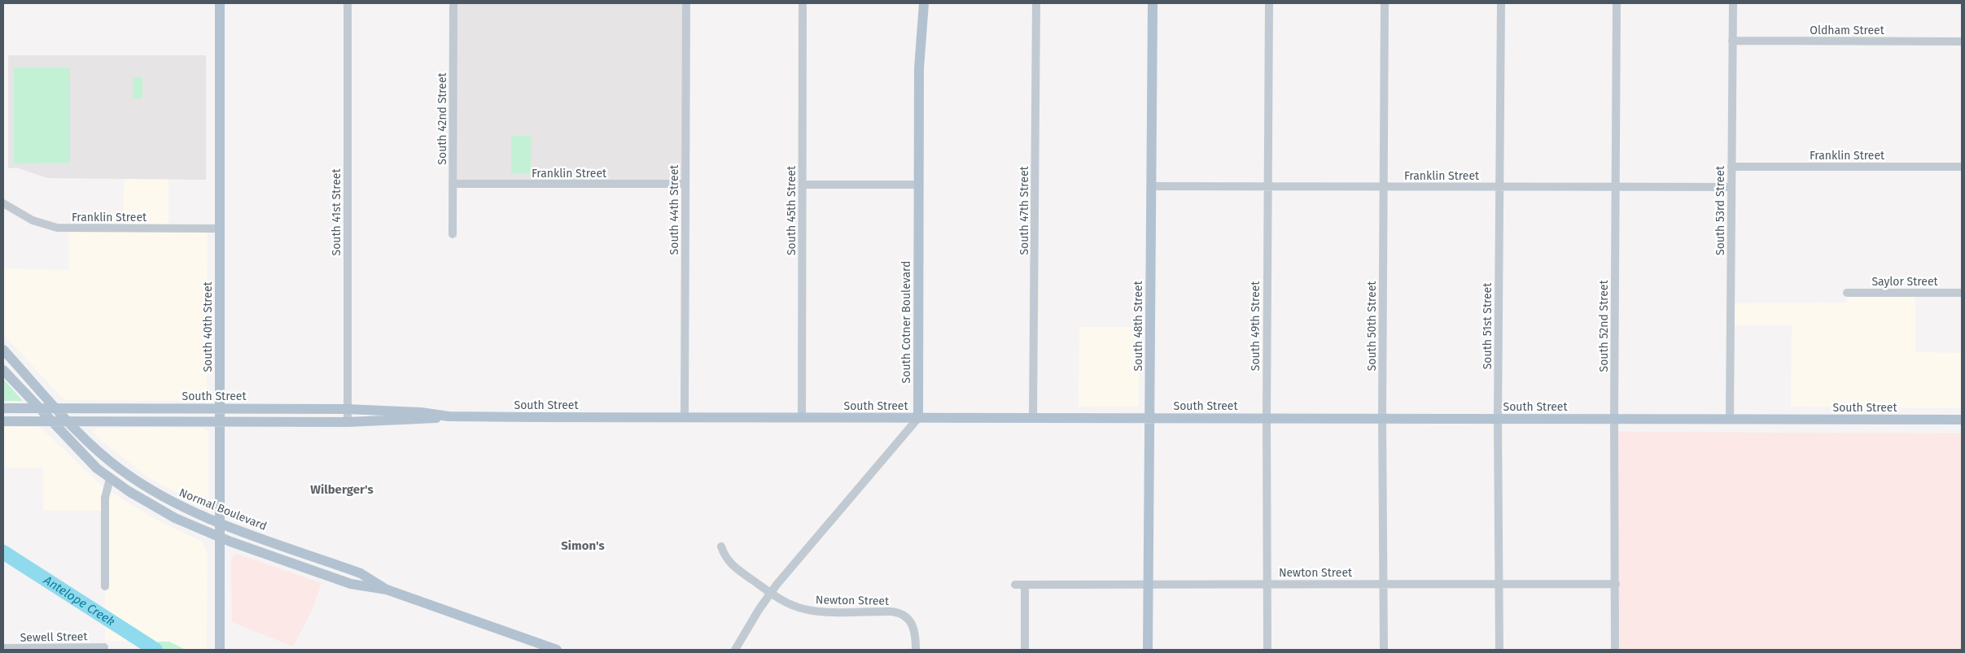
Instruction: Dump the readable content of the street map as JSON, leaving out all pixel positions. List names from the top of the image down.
{
  "streets": {
    "main road": [
      "South Cotner Boulevard",
      "South 48th Street",
      "South 40th Street",
      "South Street",
      "Normal Boulevard"
    ],
    "street": [
      "Oldham Street",
      "South 42nd Street",
      "Franklin Street",
      "South 44th Street",
      "South 45th Street",
      "South 47th Street",
      "South 53rd Street",
      "South 41st Street",
      "Saylor Street",
      "South 49th Street",
      "South 50th Street",
      "South 51st Street",
      "South 52nd Street",
      "Newton Street",
      "Sewell Street"
    ]
  },
  "crossings": [
    ["Oldham Street", "South 53rd Street"],
    ["South 42nd Street", "Franklin Street"],
    ["Franklin Street", "South 44th Street"],
    ["Franklin Street", "South 53rd Street"],
    ["Franklin Street", "South 48th Street"],
    ["Franklin Street", "South 49th Street"],
    ["Franklin Street", "South 50th Street"],
    ["Franklin Street", "South 51st Street"],
    ["Franklin Street", "South 52nd Street"],
    ["Franklin Street", "South 40th Street"],
    ["South 44th Street", "South Street"],
    ["South 45th Street", "South Street"],
    ["South 47th Street", "South Street"],
    ["South 53rd Street", "South Street"],
    ["South 41st Street", "South Street"],
    ["South Cotner Boulevard", "South Street"],
    ["South 48th Street", "South Street"],
    ["South 48th Street", "Newton Street"],
    ["South 49th Street", "South Street"],
    ["South 49th Street", "Newton Street"],
    ["South 50th Street", "South Street"],
    ["South 50th Street", "Newton Street"],
    ["South 51st Street", "South Street"],
    ["South 51st Street", "Newton Street"],
    ["South 52nd Street", "South Street"],
    ["South 52nd Street", "Newton Street"],
    ["South 40th Street", "South Street"],
    ["South 40th Street", "Normal Boulevard"],
    ["South Street", "Normal Boulevard"]
  ],
  "districts": ["Wilberger's", "Simon's"],
  "water": ["Antelope Creek"]
}
